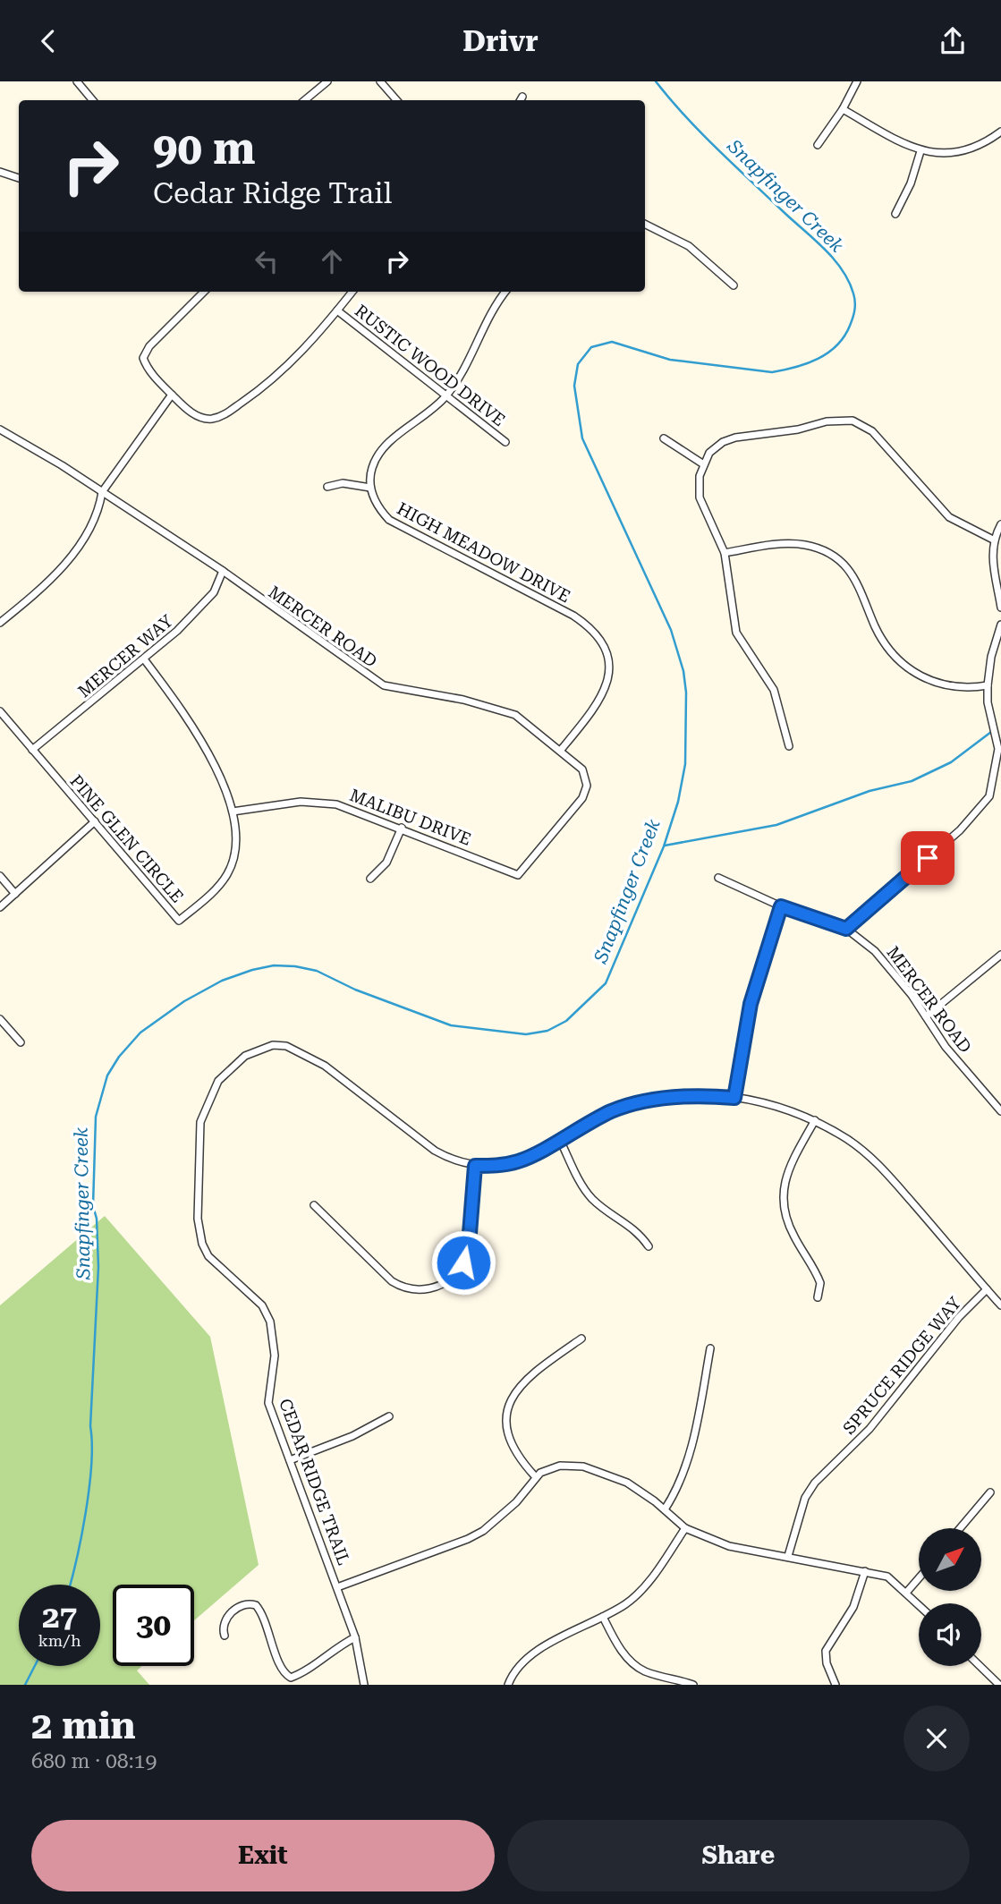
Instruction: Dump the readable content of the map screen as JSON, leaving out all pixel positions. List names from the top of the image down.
{
  "streets": {
    "street": [
      "RUSTIC WOOD DRIVE",
      "HIGH MEADOW DRIVE",
      "MERCER ROAD",
      "MERCER WAY",
      "MALIBU DRIVE",
      "PINE GLEN CIRCLE",
      "SPRUCE RIDGE WAY",
      "CEDAR RIDGE TRAIL"
    ]
  },
  "crossings": [
    ["HIGH MEADOW DRIVE", "MERCER ROAD"],
    ["MERCER ROAD", "MERCER WAY"],
    ["MERCER ROAD", "MALIBU DRIVE"],
    ["MERCER WAY", "PINE GLEN CIRCLE"],
    ["MALIBU DRIVE", "PINE GLEN CIRCLE"],
    ["SPRUCE RIDGE WAY", "CEDAR RIDGE TRAIL"]
  ],
  "water": ["Snapfinger Creek"],
  "north": "top right",
  "page": {
    "header": "Drivr",
    "turn": ["90 m", "Cedar Ridge Trail"],
    "speed": "27 km/h",
    "limit": "30",
    "heading": ["2 min", "680 m · 08:19"],
    "buttons": ["Exit", "Share"]
  }
}
